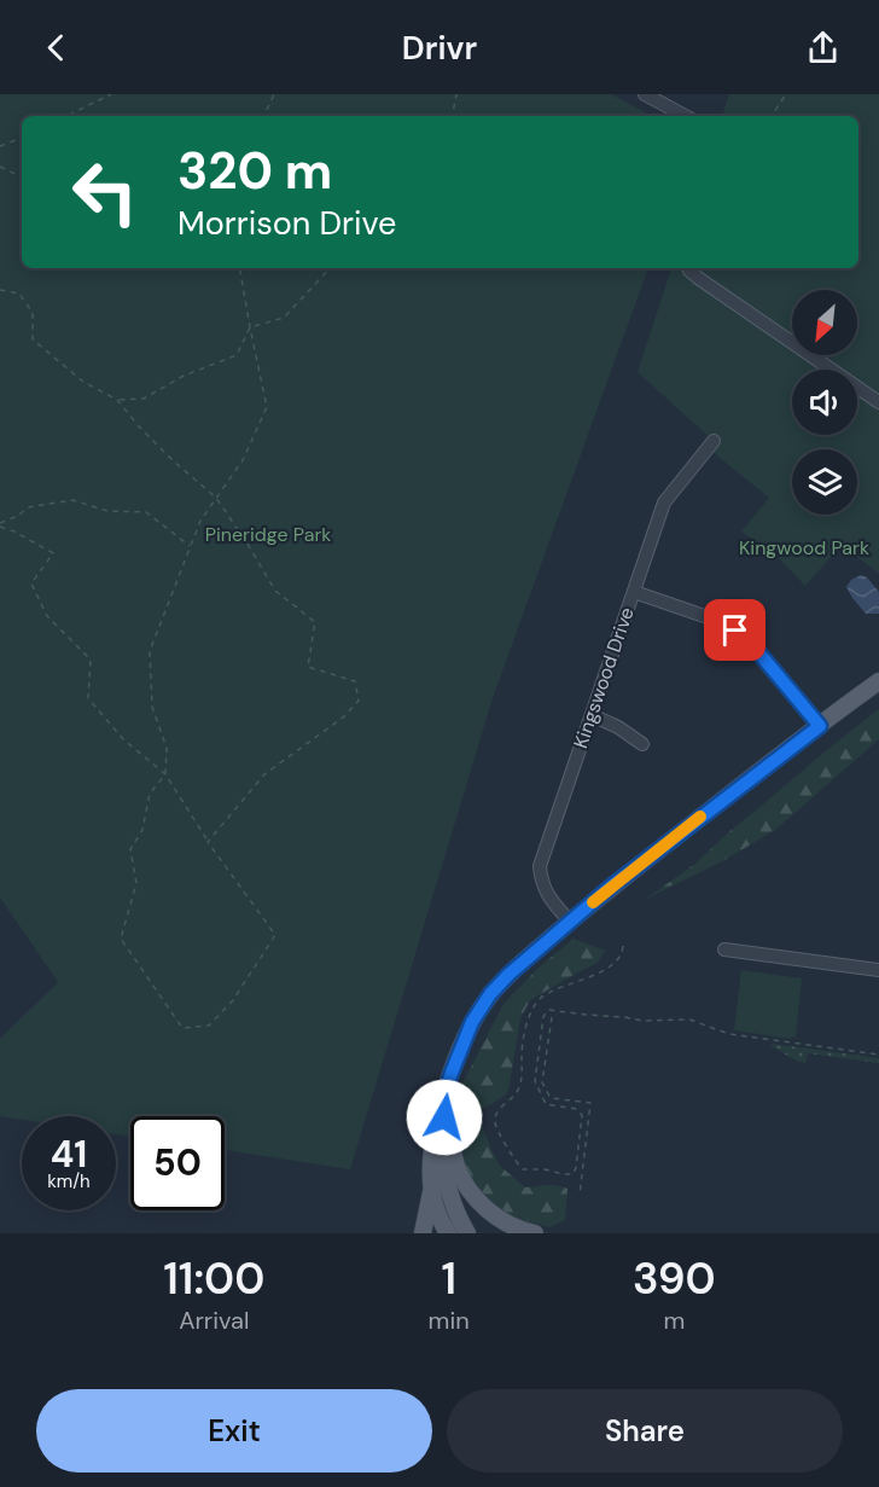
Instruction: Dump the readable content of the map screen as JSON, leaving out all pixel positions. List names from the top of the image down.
{
  "streets": {
    "street": ["Kingswood Drive"]
  },
  "parks": ["Pineridge Park", "Kingwood Park"],
  "north": "bottom left",
  "page": {
    "header": "Drivr",
    "turn": ["320 m", "Morrison Drive"],
    "speed": "41 km/h",
    "limit": "50",
    "eta": [
      "11:00",
      "Arrival",
      "1",
      "min",
      "390",
      "m"
    ],
    "buttons": ["Exit", "Share"]
  }
}
